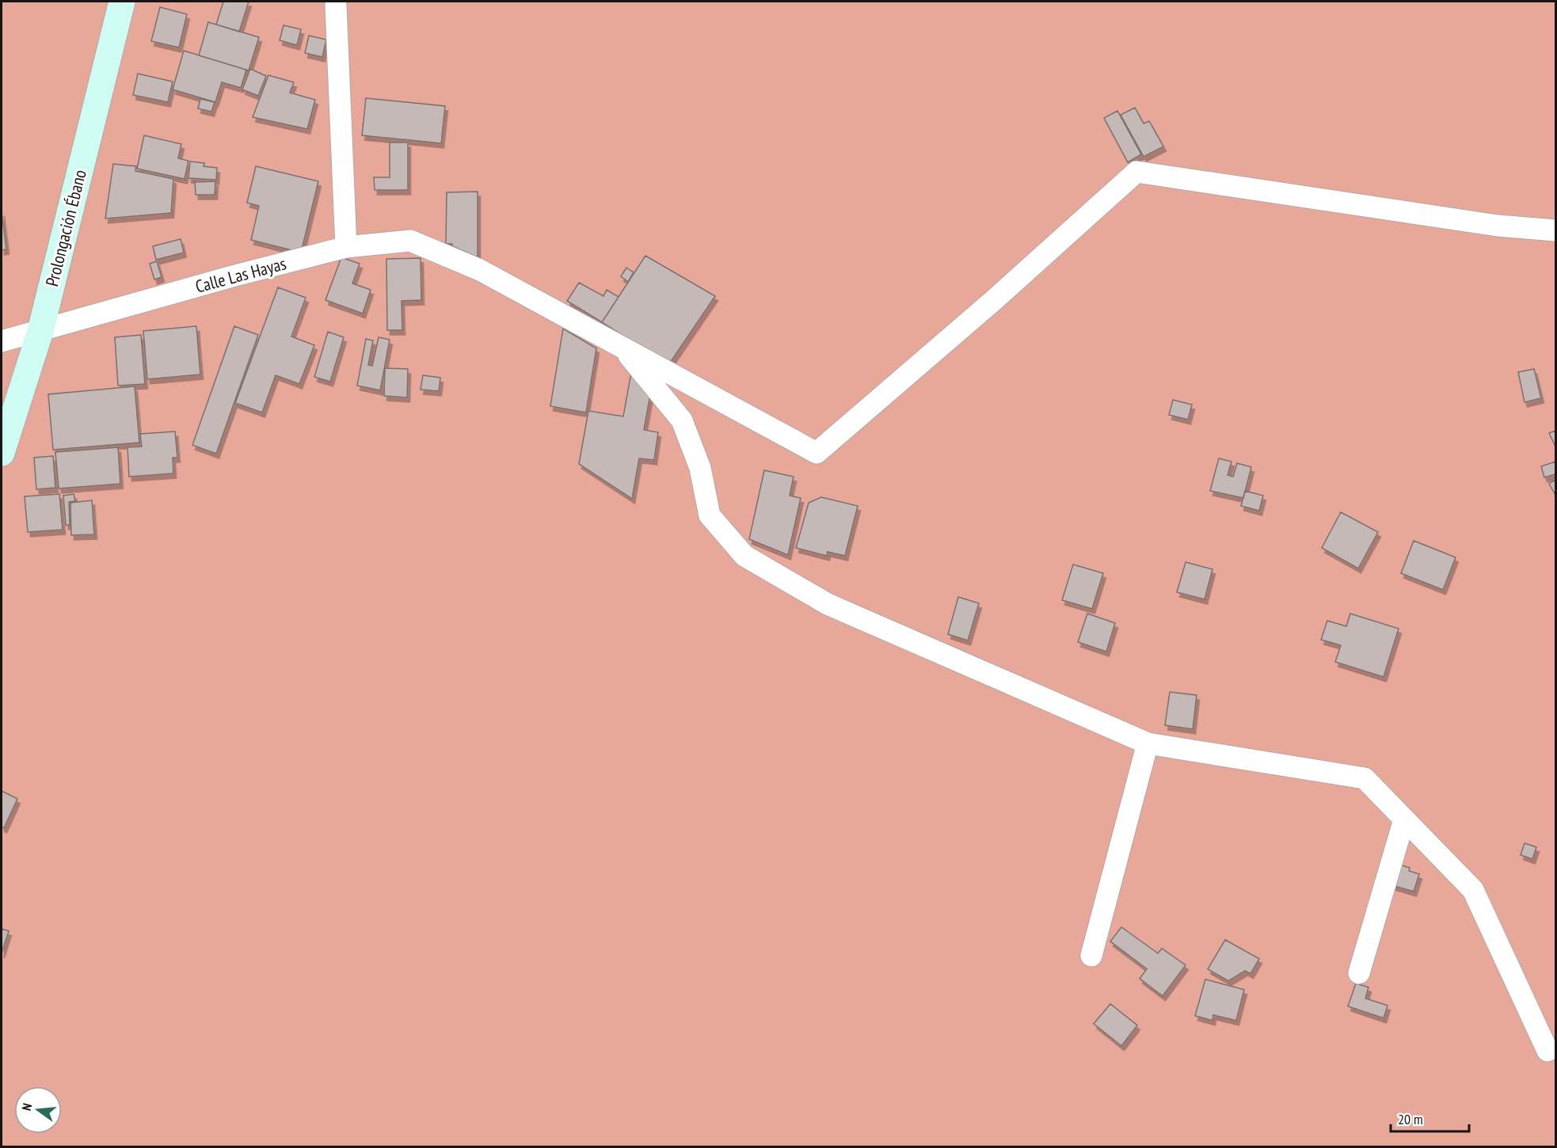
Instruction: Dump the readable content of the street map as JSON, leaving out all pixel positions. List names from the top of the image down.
{
  "streets": {
    "street": ["Prolongación Ébano", "Calle Las Hayas"]
  },
  "crossings": [
    ["Prolongación Ébano", "Calle Las Hayas"]
  ],
  "scale_bar": "20 m",
  "north": "left"
}
